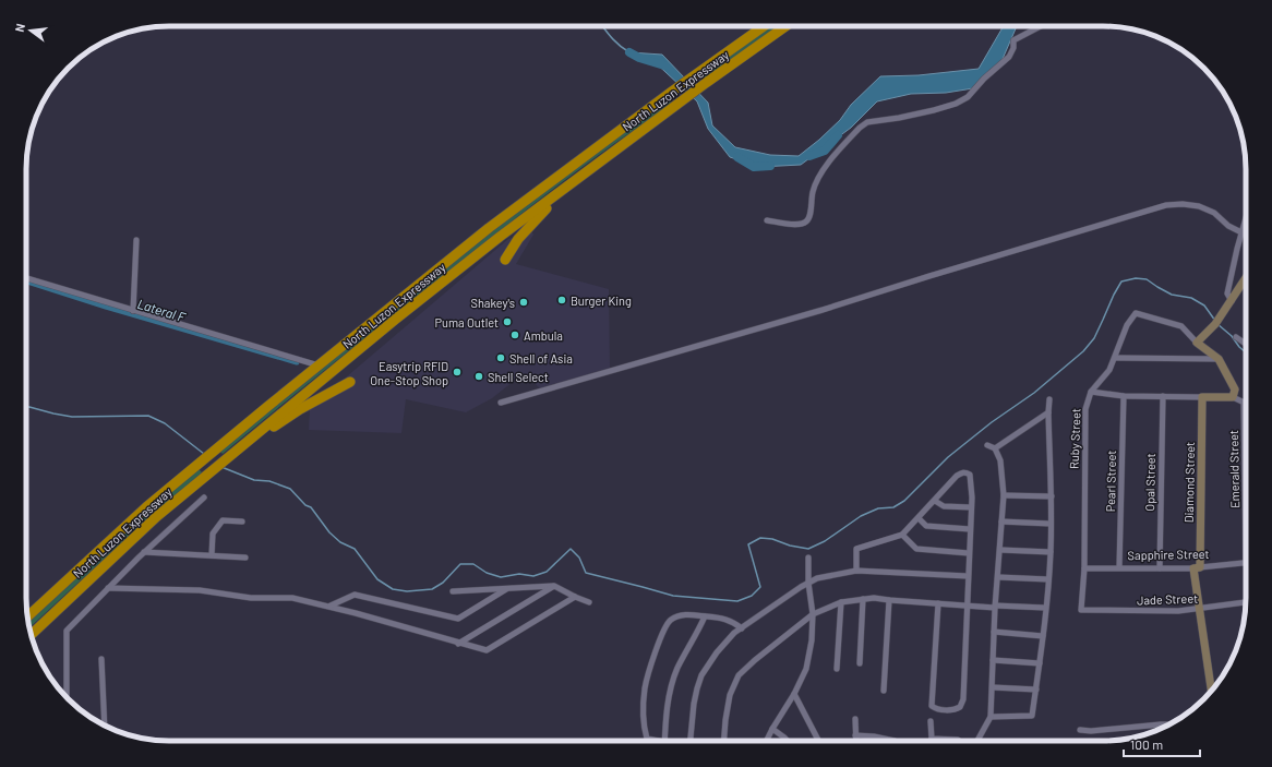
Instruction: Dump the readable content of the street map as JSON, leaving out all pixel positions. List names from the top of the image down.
{
  "streets": {
    "highway": ["North Luzon Expressway"],
    "street": [
      "Ruby Street",
      "Emerald Street",
      "Pearl Street",
      "Opal Street",
      "Diamond Street",
      "Sapphire Street",
      "Jade Street"
    ]
  },
  "crossings": [
    ["Ruby Street", "Sapphire Street"],
    ["Ruby Street", "Jade Street"],
    ["Emerald Street", "Sapphire Street"],
    ["Pearl Street", "Sapphire Street"],
    ["Opal Street", "Sapphire Street"],
    ["Diamond Street", "Sapphire Street"],
    ["Diamond Street", "Jade Street"]
  ],
  "water": ["Lateral F"],
  "places": [
    "Burger King",
    "Shakey's",
    "Puma Outlet",
    "Ambula",
    "Shell of Asia",
    "Easytrip RFID One-Stop Shop",
    "Shell Select"
  ],
  "scale_bar": "100 m",
  "north": "left"
}
